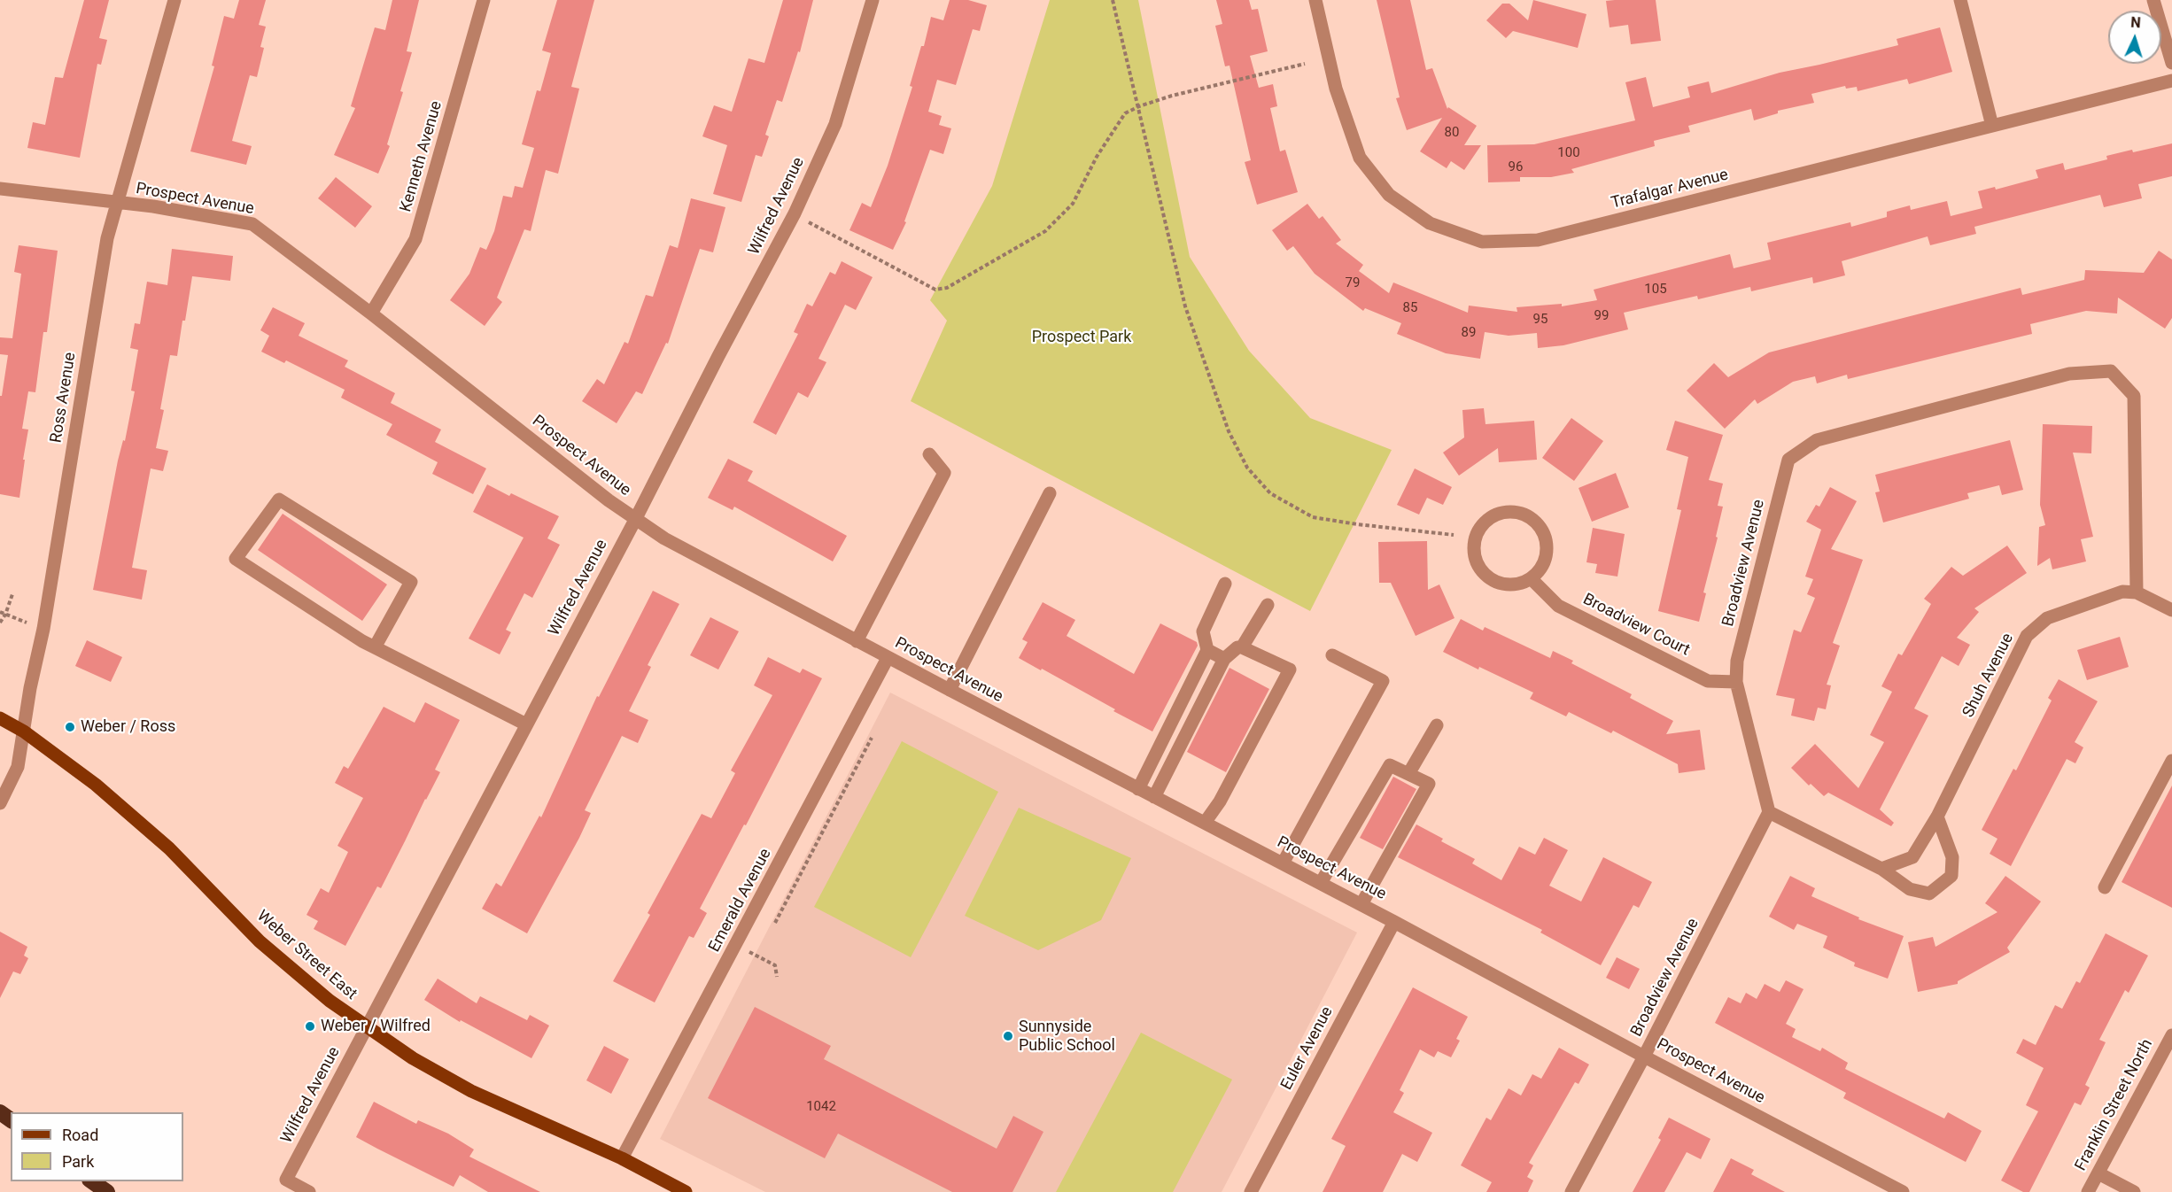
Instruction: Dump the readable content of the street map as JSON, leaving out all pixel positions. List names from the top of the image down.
{
  "streets": {
    "main road": ["Weber Street East"],
    "street": [
      "Kenneth Avenue",
      "Trafalgar Avenue",
      "Prospect Avenue",
      "Wilfred Avenue",
      "Ross Avenue",
      "Broadview Avenue",
      "Broadview Court",
      "Shuh Avenue",
      "Emerald Avenue",
      "Euler Avenue",
      "Franklin Street North"
    ]
  },
  "crossings": [
    ["Kenneth Avenue", "Prospect Avenue"],
    ["Prospect Avenue", "Wilfred Avenue"],
    ["Prospect Avenue", "Ross Avenue"],
    ["Prospect Avenue", "Broadview Avenue"],
    ["Prospect Avenue", "Emerald Avenue"],
    ["Prospect Avenue", "Euler Avenue"],
    ["Wilfred Avenue", "Weber Street East"],
    ["Ross Avenue", "Weber Street East"],
    ["Broadview Avenue", "Broadview Court"],
    ["Broadview Avenue", "Shuh Avenue"],
    ["Emerald Avenue", "Weber Street East"]
  ],
  "parks": ["Prospect Park"],
  "places": ["Weber / Ross", "Weber / Wilfred", "Sunnyside Public School"],
  "house_numbers": [
    "80",
    "100",
    "96",
    "79",
    "105",
    "85",
    "99",
    "95",
    "89",
    "1042"
  ],
  "legend": ["Road", "Park"],
  "north": "top"
}
